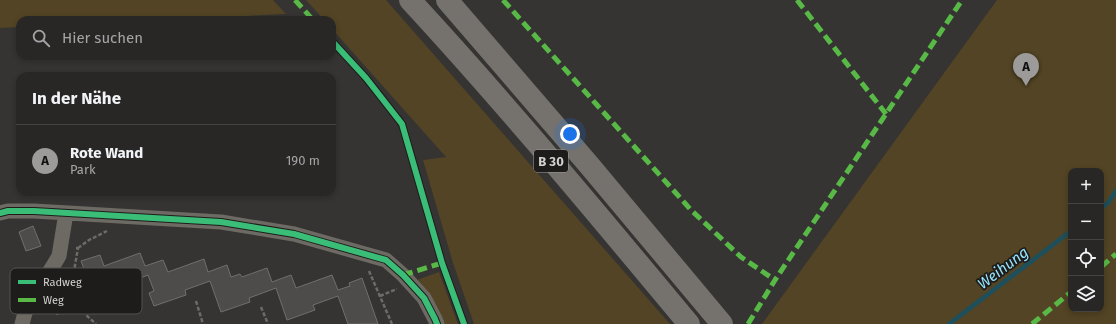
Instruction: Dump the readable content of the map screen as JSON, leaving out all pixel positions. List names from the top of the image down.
{
  "streets": {
    "highway": ["B 30"]
  },
  "water": ["Weihung"],
  "legend": ["Radweg", "Weg"],
  "page": {
    "search": "Hier suchen",
    "pins": "A",
    "heading": "In der Nähe",
    "list": [
      {
        "mark": "A",
        "name": "Rote Wand",
        "note": "Park",
        "value": "190 m"
      }
    ],
    "map_buttons": ["+", "−"]
  }
}
